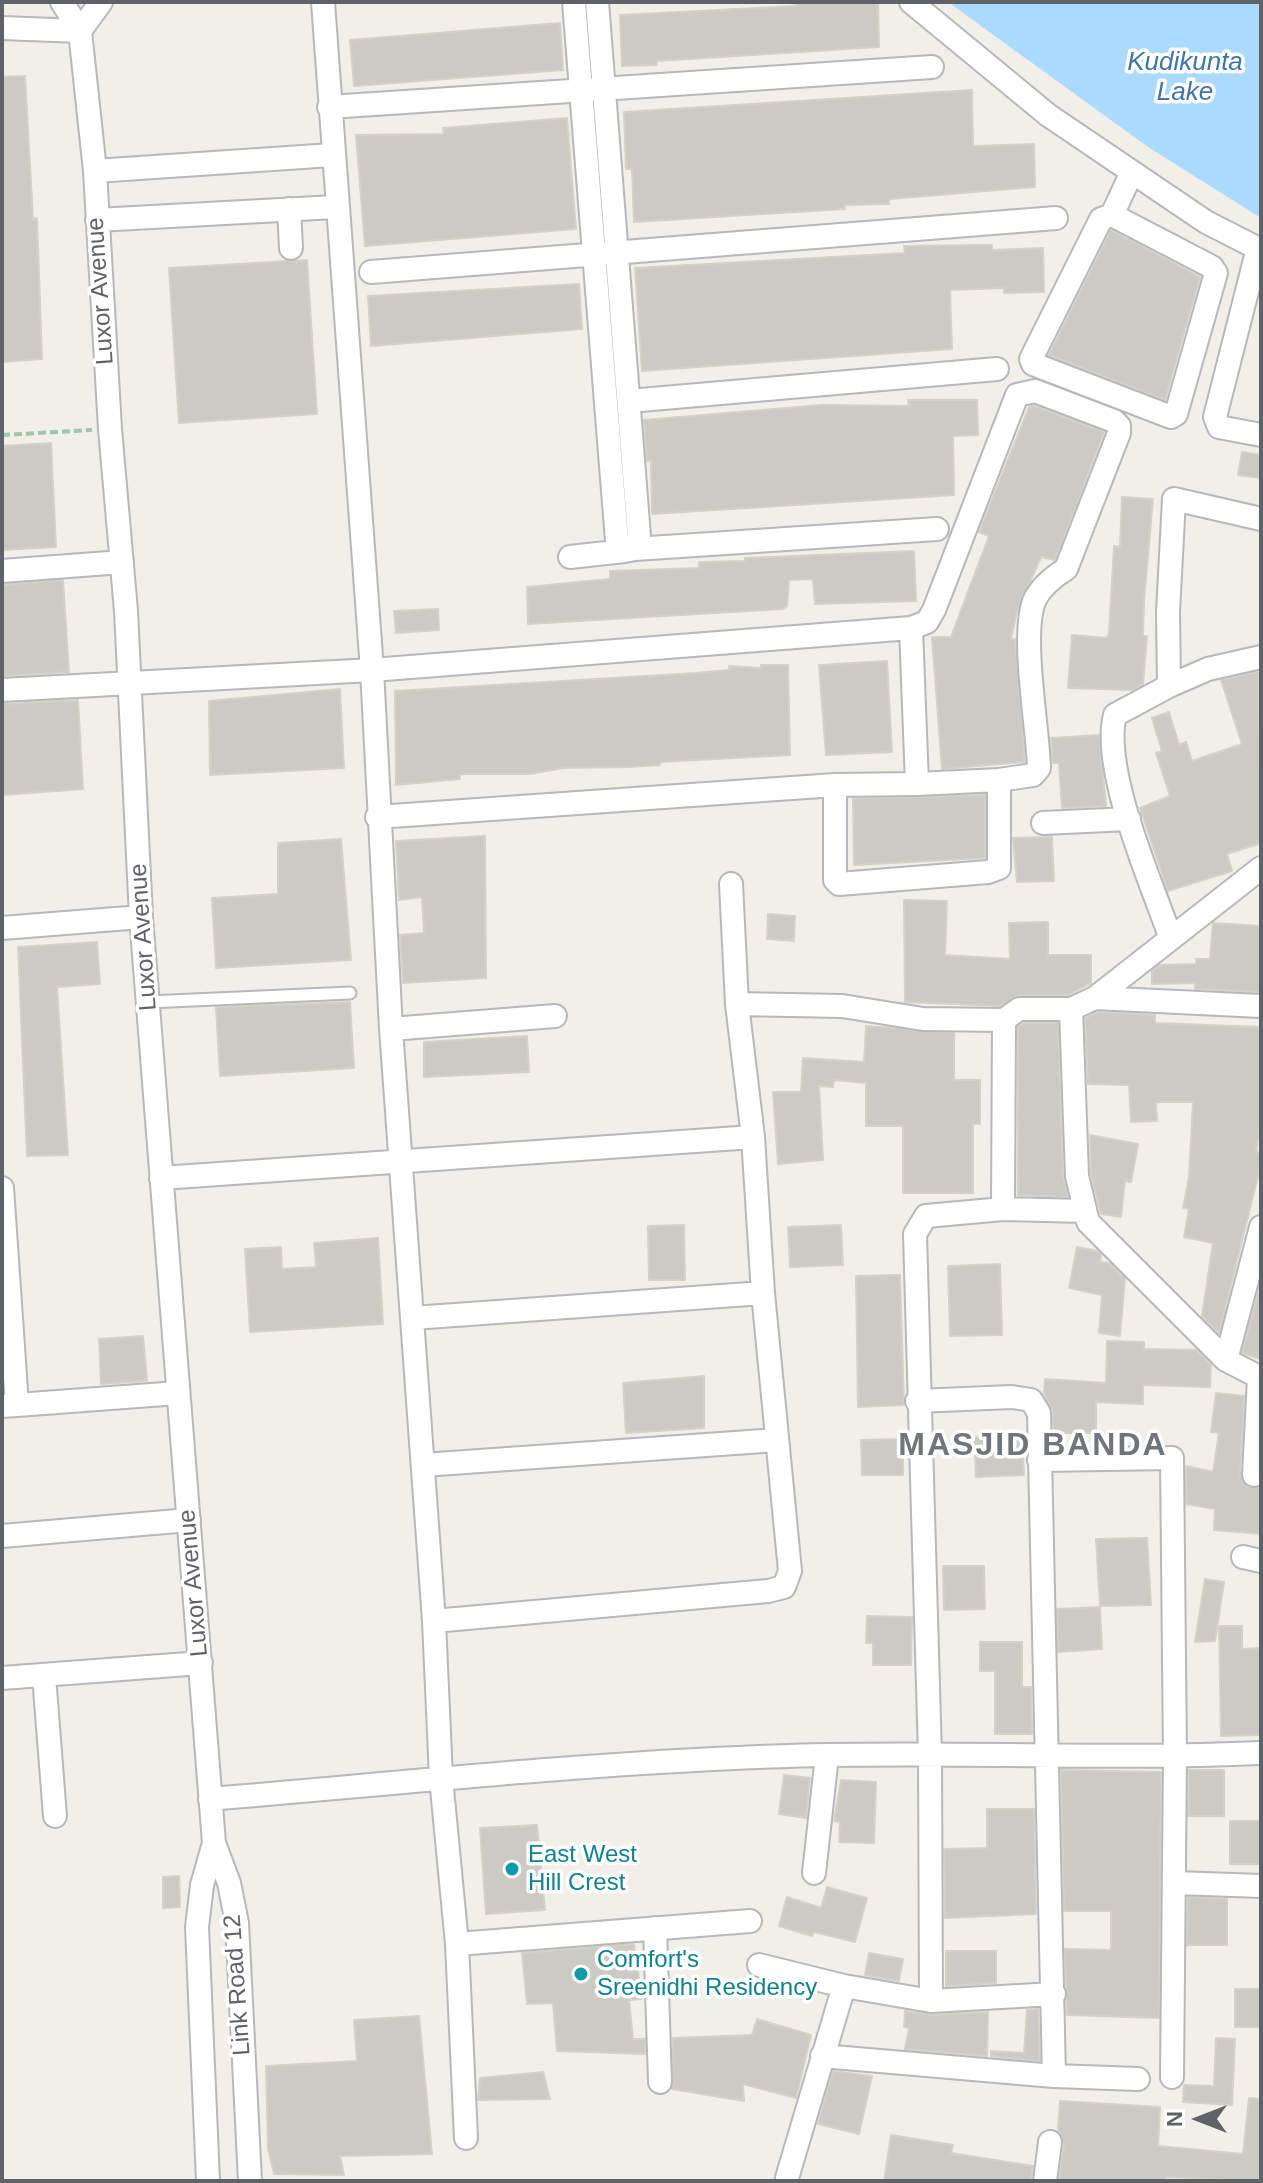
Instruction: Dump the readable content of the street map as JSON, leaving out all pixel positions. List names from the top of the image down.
{
  "streets": {
    "street": ["Luxor Avenue", "Link Road 12"]
  },
  "crossings": [
    ["Luxor Avenue", "Link Road 12"]
  ],
  "districts": ["MASJID BANDA"],
  "water": ["Kudikunta Lake"],
  "places": ["East West Hill Crest", "Comfort's Sreenidhi Residency"],
  "north": "left"
}
